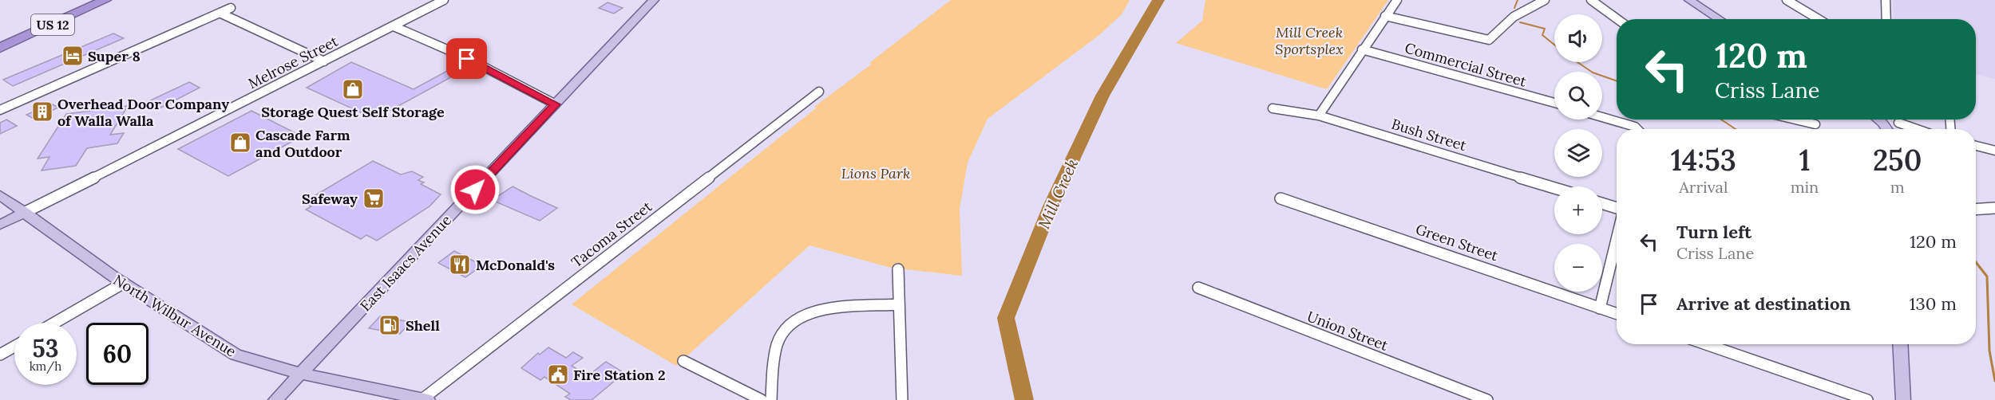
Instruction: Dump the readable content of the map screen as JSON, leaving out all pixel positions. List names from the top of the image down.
{
  "streets": {
    "highway": ["US 12"],
    "main road": ["East Isaacs Avenue", "North Wilbur Avenue"],
    "street": [
      "Melrose Street",
      "Commercial Street",
      "Bush Street",
      "Tacoma Street",
      "Green Street",
      "Union Street"
    ]
  },
  "crossings": [
    ["Melrose Street", "North Wilbur Avenue"],
    ["Tacoma Street", "North Wilbur Avenue"],
    ["East Isaacs Avenue", "North Wilbur Avenue"]
  ],
  "water": ["Mill Creek"],
  "parks": ["Mill Creek Sportsplex", "Lions Park"],
  "places": {
    "hotel": ["Super 8"],
    "shop": ["Storage Quest Self Storage", "Cascade Farm and Outdoor"],
    "building": ["Overhead Door Company of Walla Walla"],
    "supermarket": ["Safeway"],
    "restaurant": ["McDonald's"],
    "fuel station": ["Shell"],
    "public building": ["Fire Station 2"]
  },
  "page": {
    "map_buttons": ["+", "−"],
    "turn": ["120 m", "Criss Lane"],
    "eta": [
      "14:53",
      "Arrival",
      "1",
      "min",
      "250",
      "m"
    ],
    "list": [
      {
        "name": "Turn left",
        "note": "Criss Lane",
        "value": "120 m"
      },
      {
        "name": "Arrive at destination",
        "value": "130 m"
      }
    ],
    "speed": "53 km/h",
    "limit": "60"
  }
}
